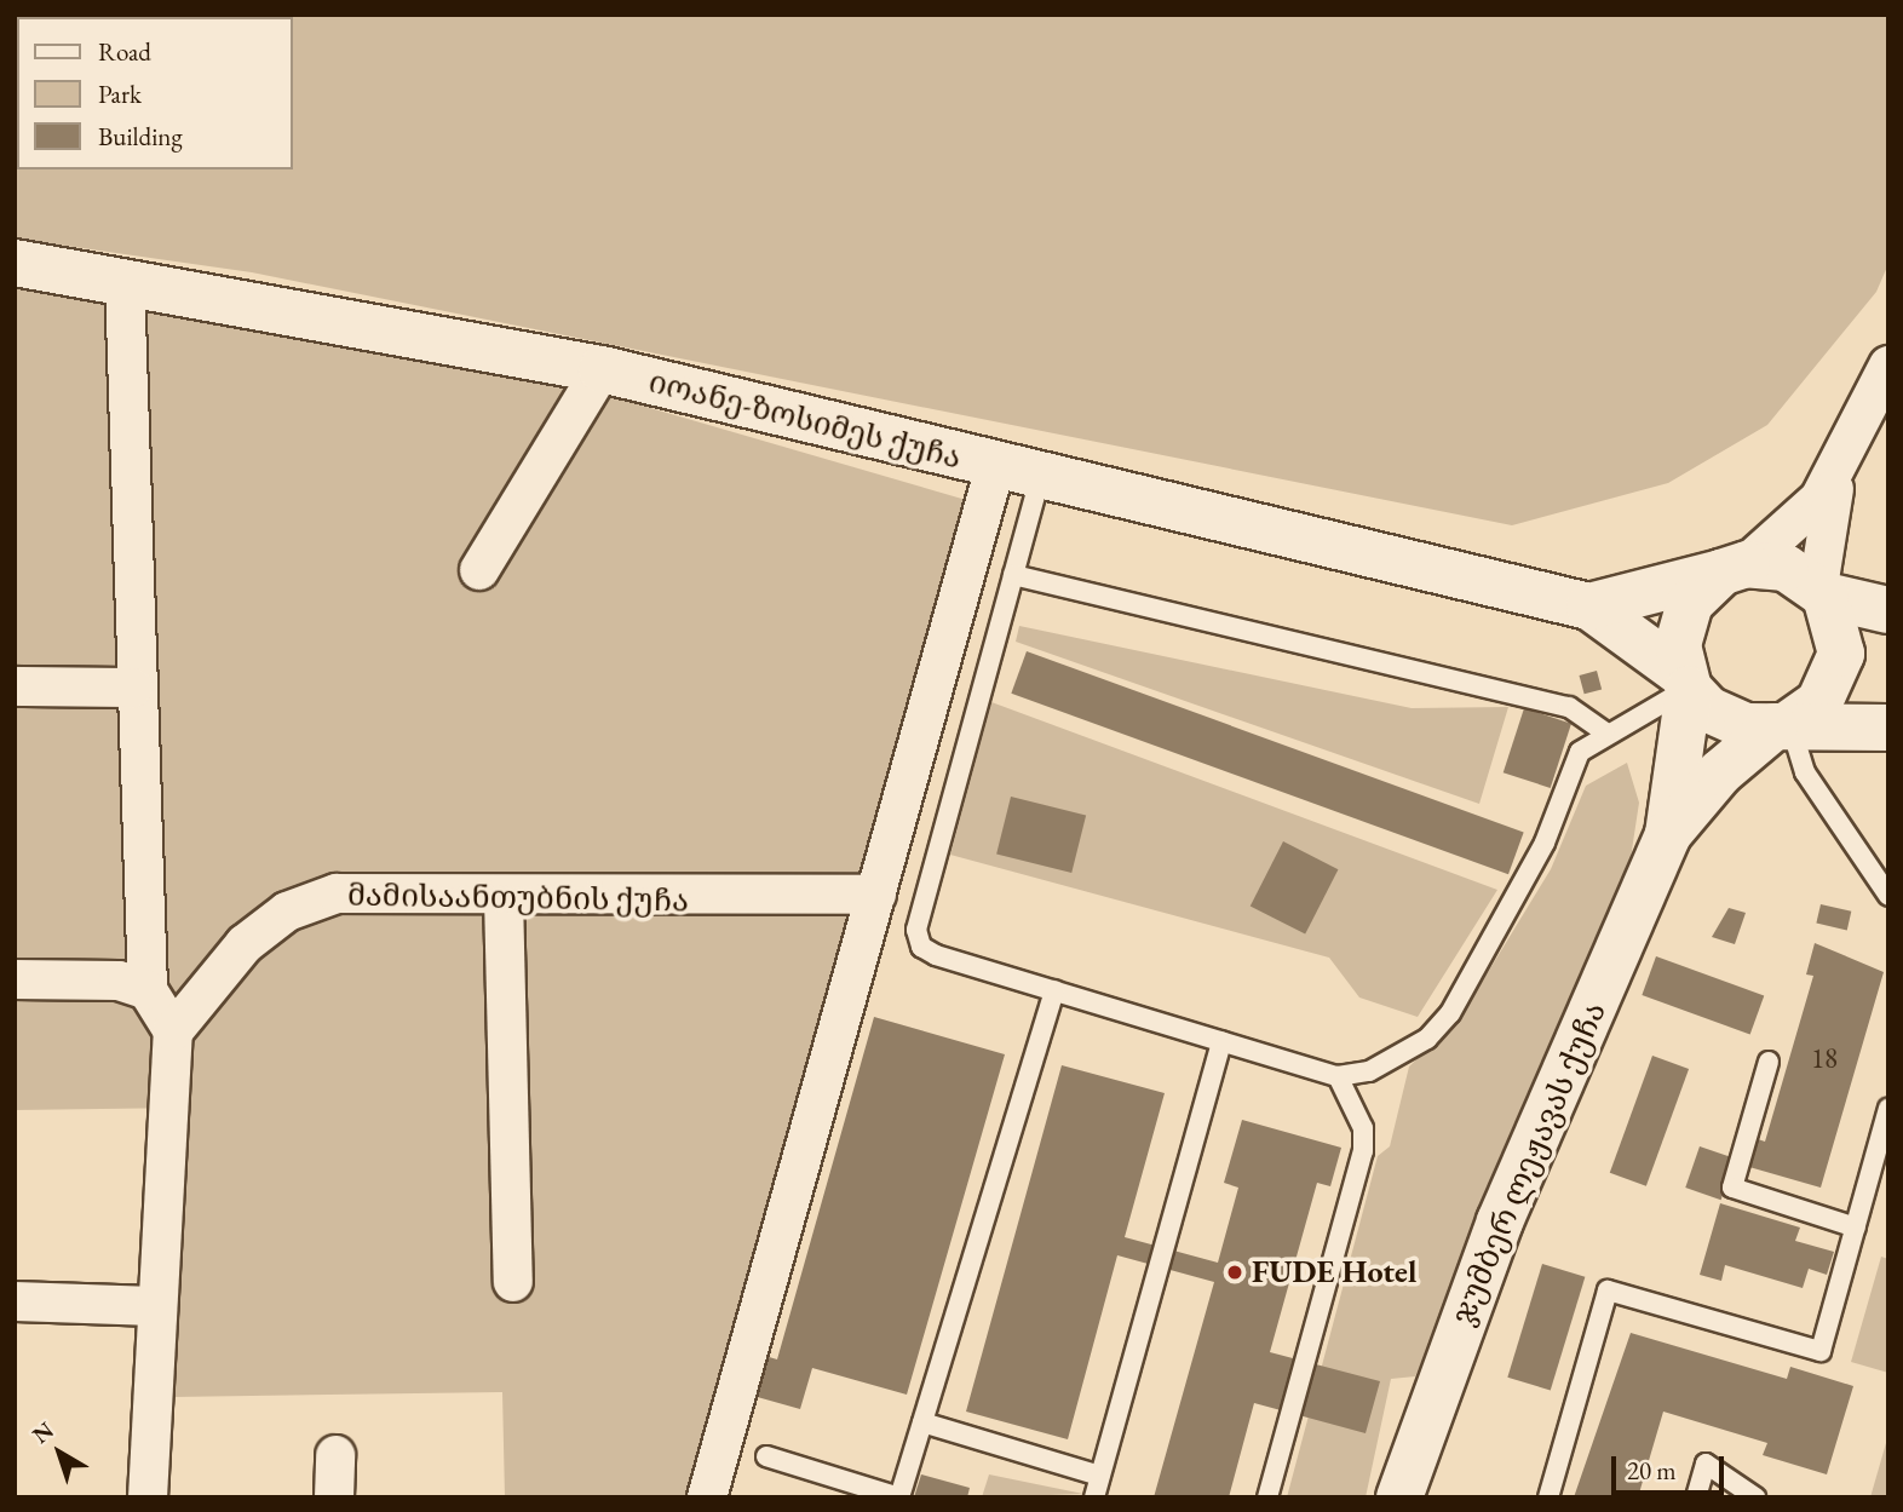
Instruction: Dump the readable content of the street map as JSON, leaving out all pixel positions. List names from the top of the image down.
{
  "streets": {
    "street": ["იოანე-ზოსიმეს ქუჩა", "მამისაანთუბნის ქუჩა", "ჯუმბერ ლეჟავას ქუჩა"]
  },
  "crossings": [
    ["იოანე-ზოსიმეს ქუჩა", "ჯუმბერ ლეჟავას ქუჩა"]
  ],
  "places": ["FUDE Hotel"],
  "house_numbers": ["18"],
  "legend": ["Road", "Park", "Building"],
  "scale_bar": "20 m",
  "north": "top left"
}
